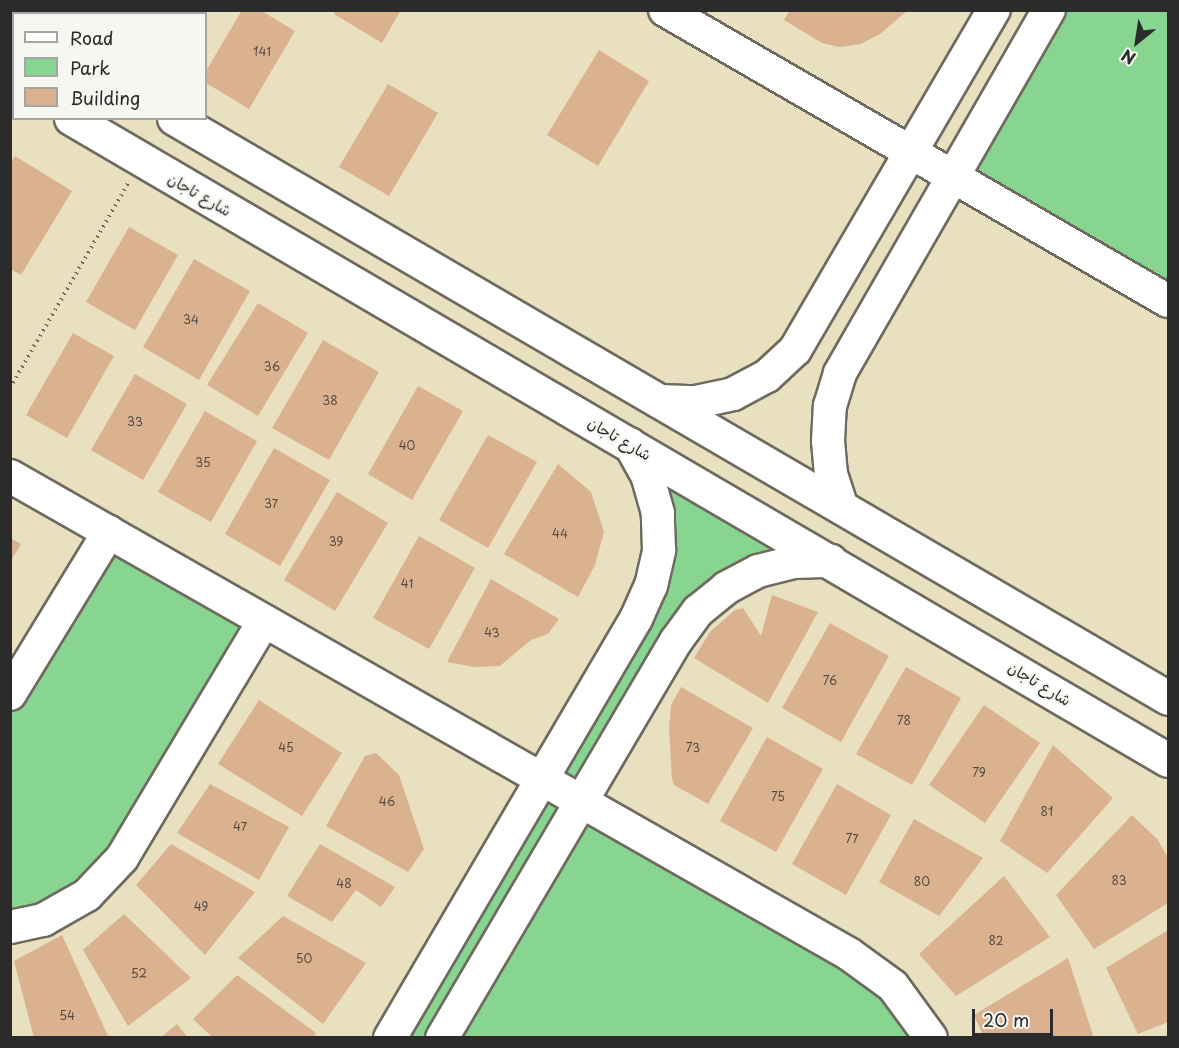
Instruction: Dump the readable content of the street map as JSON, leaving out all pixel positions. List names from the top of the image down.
{
  "streets": {
    "street": ["شارع تاجان"]
  },
  "house_numbers": [
    "141",
    "34",
    "36",
    "38",
    "33",
    "40",
    "35",
    "37",
    "44",
    "39",
    "41",
    "43",
    "76",
    "78",
    "45",
    "73",
    "79",
    "75",
    "46",
    "81",
    "47",
    "77",
    "83",
    "80",
    "48",
    "49",
    "82",
    "50",
    "52",
    "54"
  ],
  "legend": ["Road", "Park", "Building"],
  "scale_bar": "20 m",
  "north": "bottom left"
}
